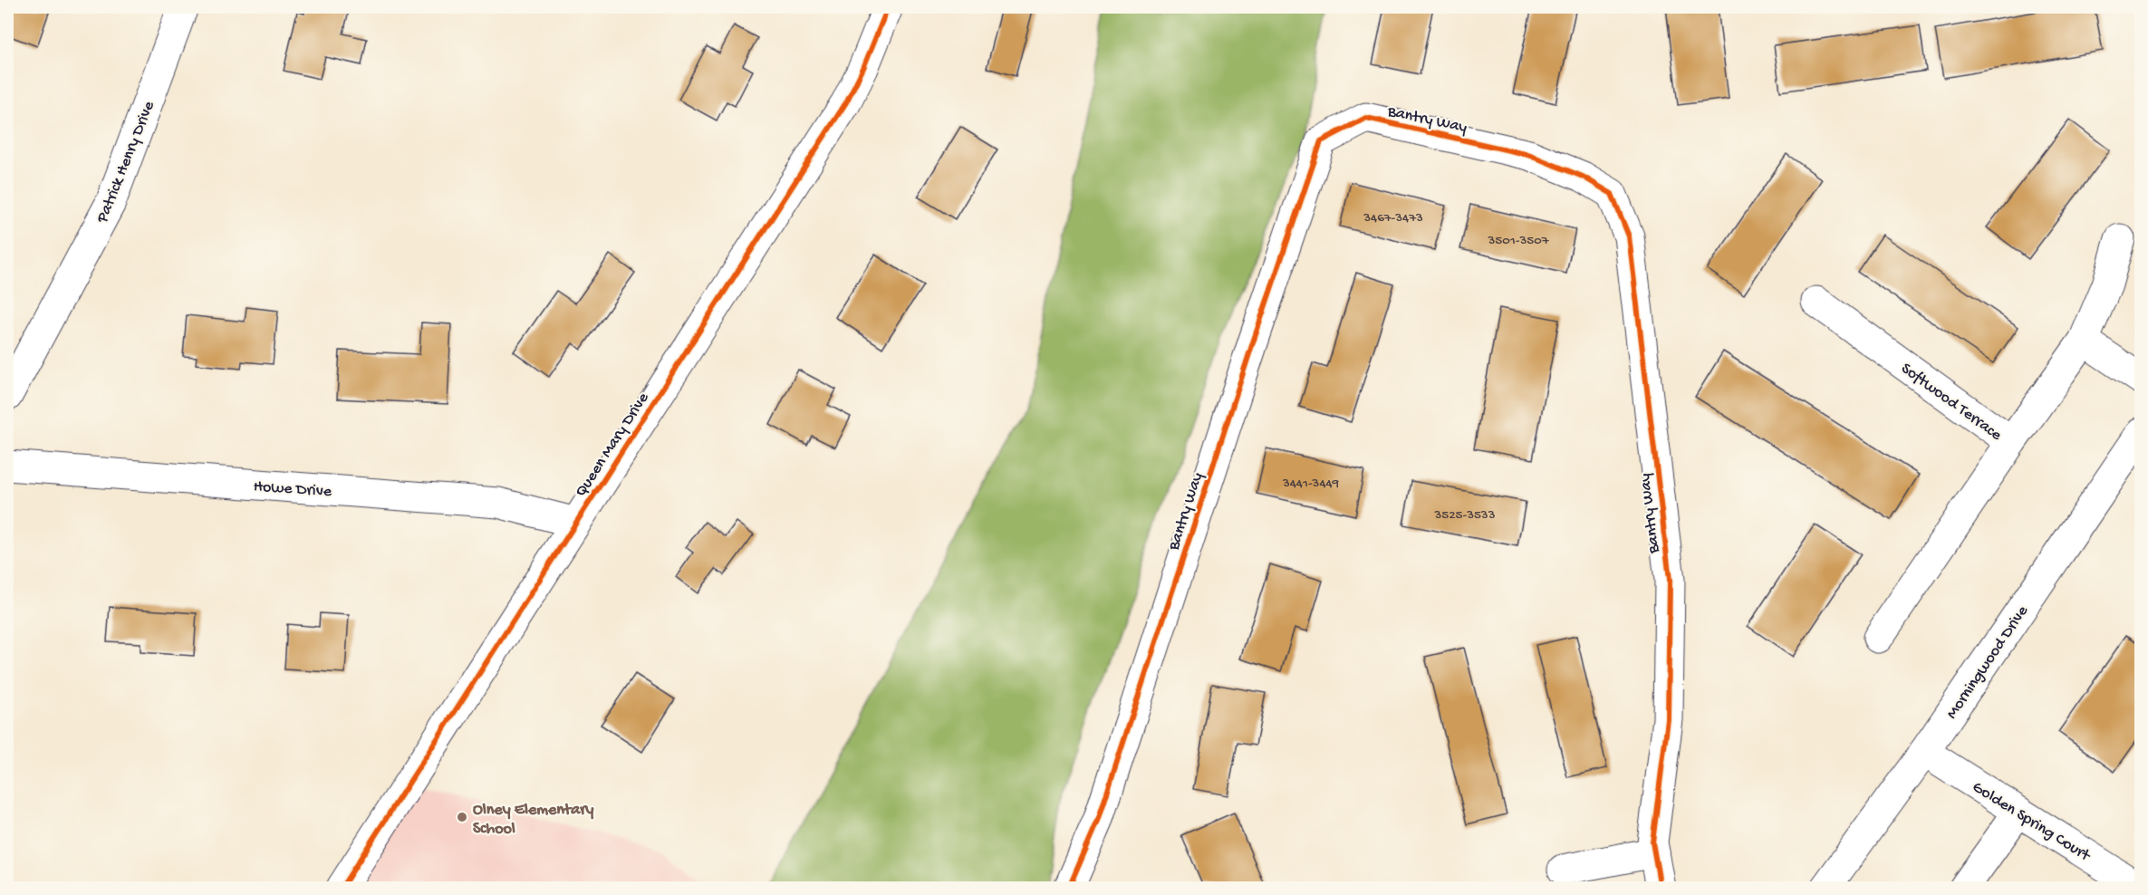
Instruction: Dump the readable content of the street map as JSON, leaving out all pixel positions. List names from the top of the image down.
{
  "streets": {
    "street": [
      "Bantry Way",
      "Patrick Henry Drive",
      "Softwood Terrace",
      "Queen Mary Drive",
      "Howe Drive",
      "Morningwood Drive",
      "Golden Spring Court"
    ]
  },
  "crossings": [
    ["Queen Mary Drive", "Howe Drive"],
    ["Morningwood Drive", "Golden Spring Court"]
  ],
  "places": ["Olney Elementary School"],
  "house_numbers": [
    "3467-3473",
    "3501-3507",
    "3441-3449",
    "3525-3533"
  ]
}
